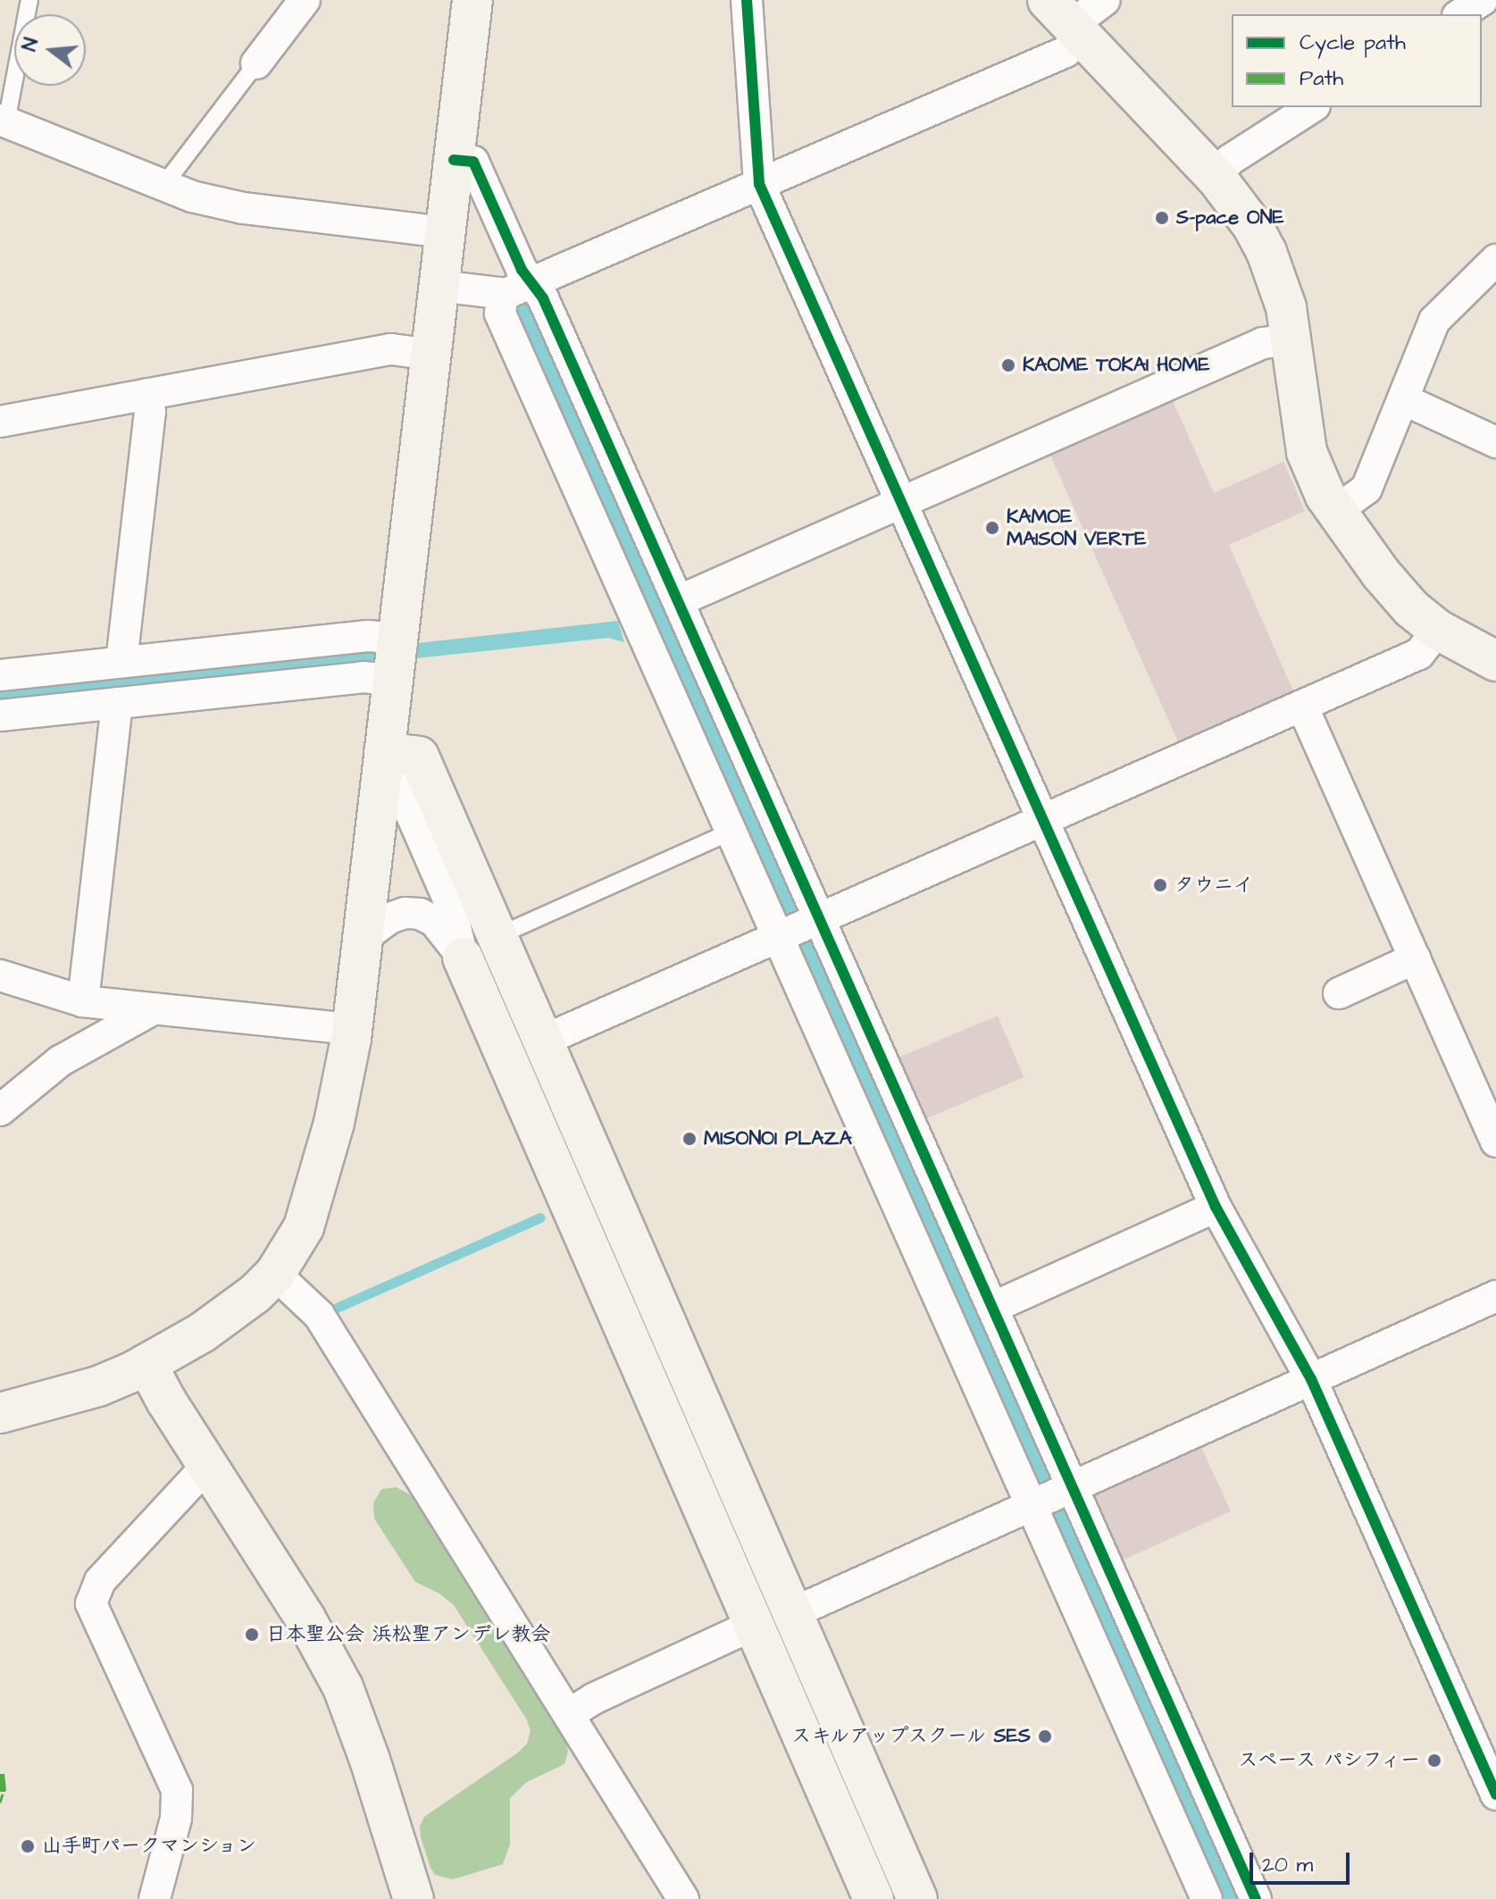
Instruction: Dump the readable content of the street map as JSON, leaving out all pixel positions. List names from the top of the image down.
{
  "places": [
    "S-pace ONE",
    "KAOME TOKAI HOME",
    "KAMOE MAISON VERTE",
    "タウニイ",
    "MISONOI PLAZA",
    "日本聖公会 浜松聖アンデレ教会",
    "スキルアップスクール SES",
    "スペース パシフィー",
    "山手町パークマンション"
  ],
  "legend": ["Cycle path", "Path"],
  "scale_bar": "20 m",
  "north": "left"
}
